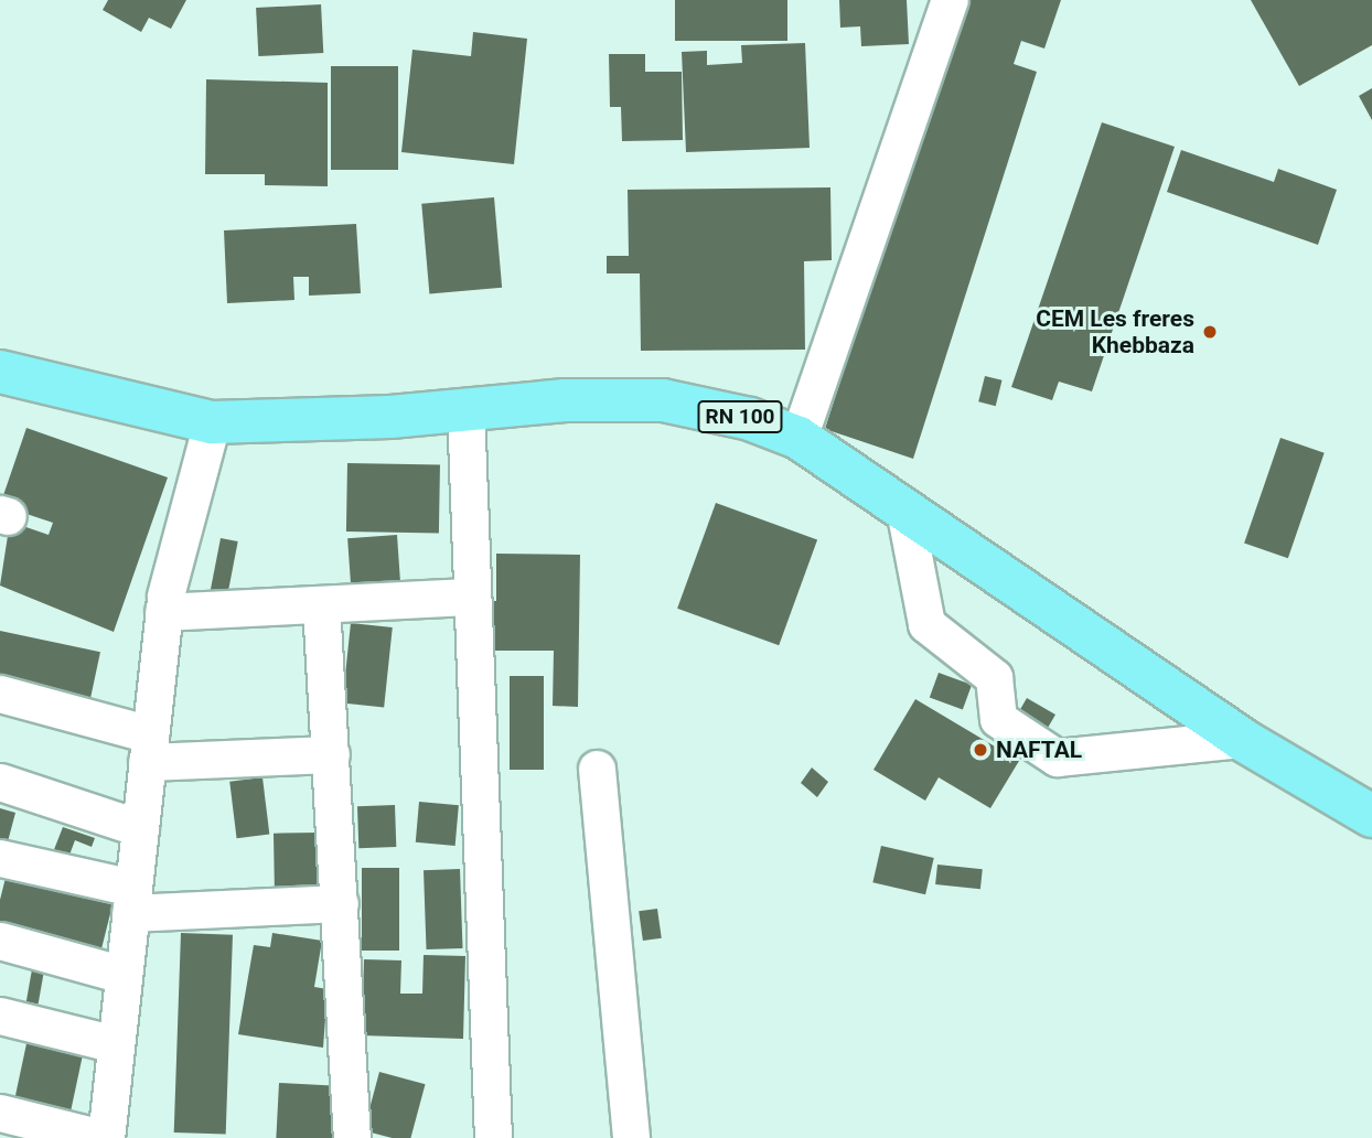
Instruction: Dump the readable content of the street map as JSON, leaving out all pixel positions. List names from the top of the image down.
{
  "streets": {
    "main road": ["RN 100"]
  },
  "places": ["CEM Les freres Khebbaza", "NAFTAL"]
}
